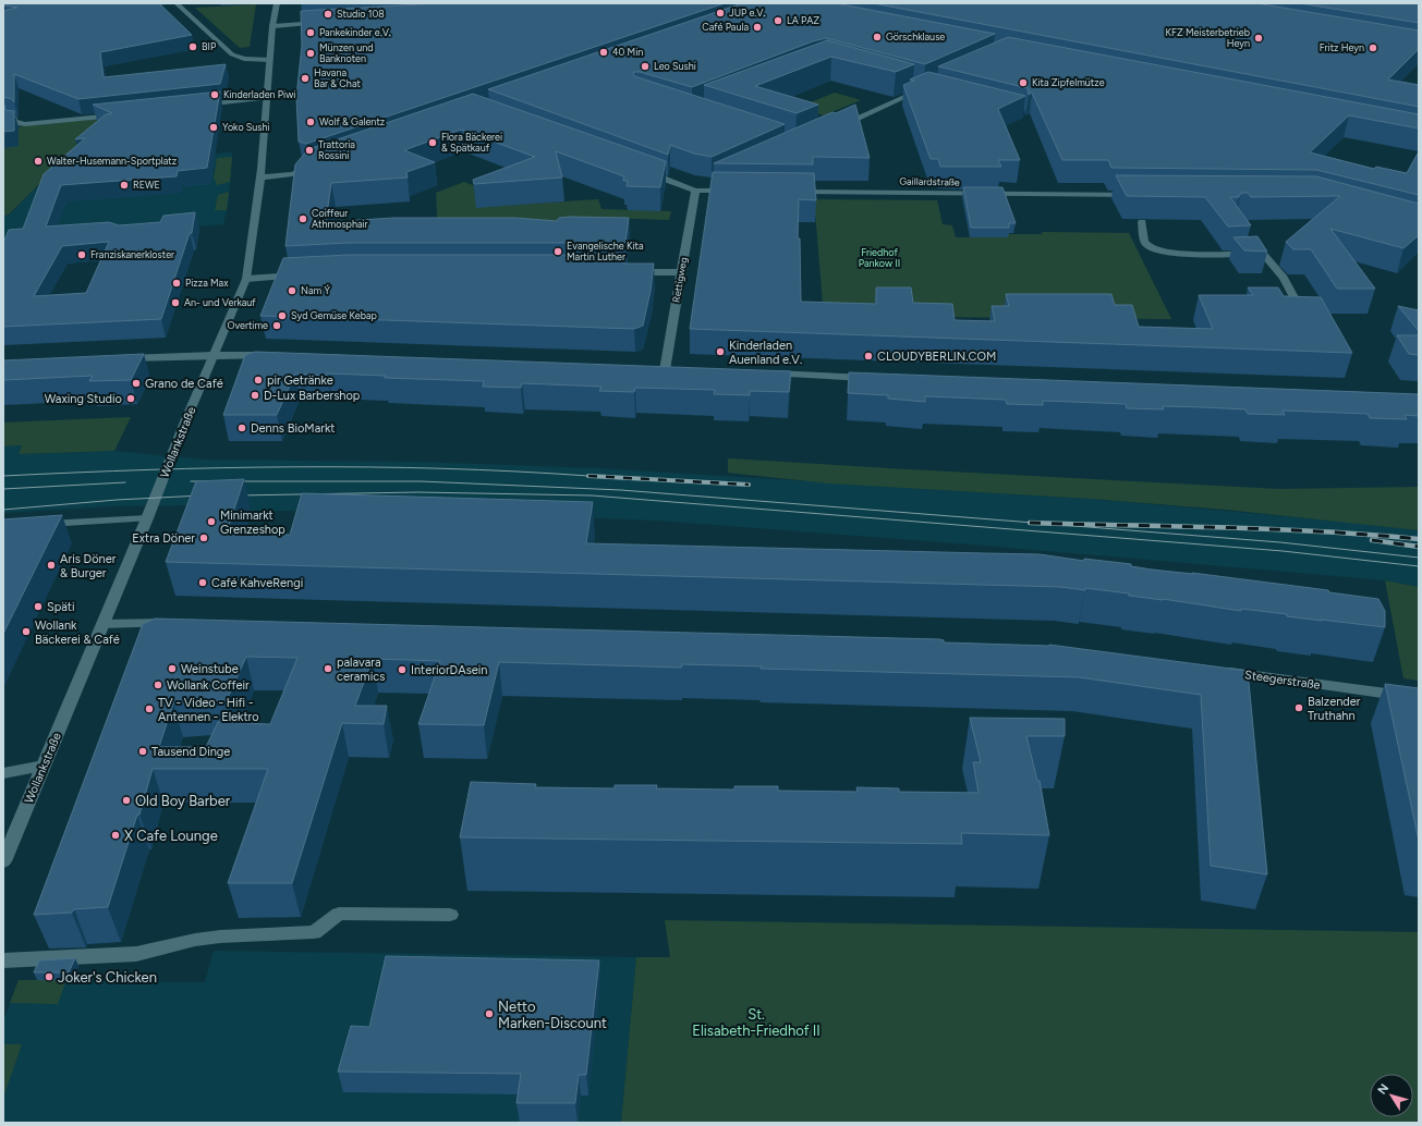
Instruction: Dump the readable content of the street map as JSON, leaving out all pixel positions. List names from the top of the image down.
{
  "streets": {
    "street": [
      "Gaillardstraße",
      "Rettigweg",
      "Wollankstraße",
      "Steegerstraße"
    ]
  },
  "parks": ["Friedhof Pankow II", "St. Elisabeth-Friedhof II"],
  "places": [
    "JUP e.V.",
    "Studio 108",
    "LA PAZ",
    "Café Paula",
    "Pankekinder e.V.",
    "Görschklause",
    "KFZ Meisterbetrieb Heyn",
    "BIP",
    "Fritz Heyn",
    "40 Min",
    "Münzen und Banknoten",
    "Leo Sushi",
    "Havana Bar & Chat",
    "Kita Zipfelmütze",
    "Kinderladen Piwi",
    "Wolf & Galentz",
    "Yoko Sushi",
    "Flora Bäckerei & Spätkauf",
    "Trattoria Rossini",
    "Walter-Husemann-Sportplatz",
    "REWE",
    "Coiffeur Athmosphair",
    "Evangelische Kita Martin Luther",
    "Franziskanerkloster",
    "Pizza Max",
    "Nam Ý",
    "An- und Verkauf",
    "Syd Gemüse Kebap",
    "Overtime",
    "Kinderladen Auenland e.V.",
    "CLOUDYBERLIN.COM",
    "pir Getränke",
    "Grano de Café",
    "D-Lux Barbershop",
    "Waxing Studio",
    "Denns BioMarkt",
    "Minimarkt Grenzeshop",
    "Extra Döner",
    "Aris Döner & Burger",
    "Café KahveRengi",
    "Späti",
    "Wollank Bäckerei & Café",
    "Weinstube",
    "palavara ceramics",
    "InteriorDAsein",
    "Wollank Coffeir",
    "Balzender Truthahn",
    "TV - Video - Hifi - Antennen - Elektro",
    "Tausend Dinge",
    "Old Boy Barber",
    "X Cafe Lounge",
    "Joker's Chicken",
    "Netto Marken-Discount"
  ],
  "north": "top left"
}
